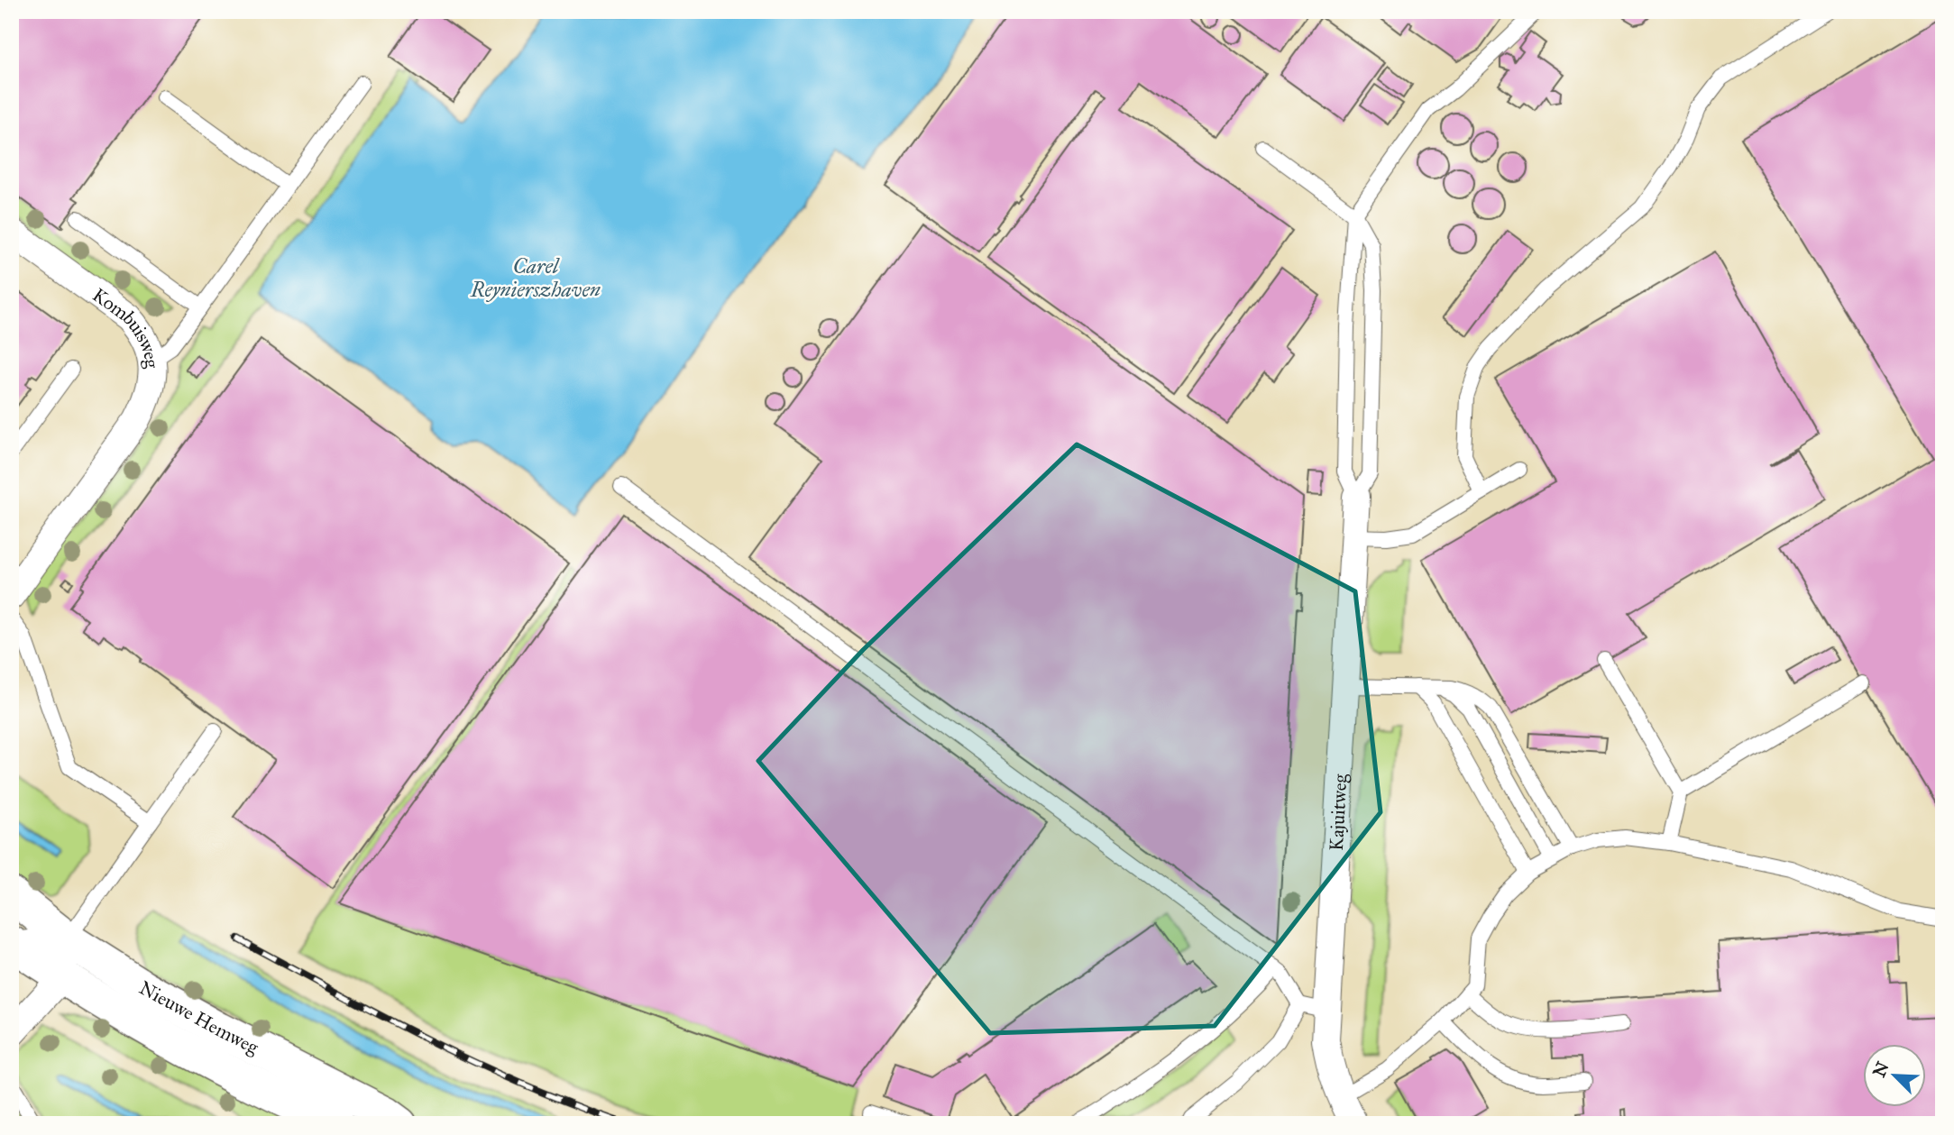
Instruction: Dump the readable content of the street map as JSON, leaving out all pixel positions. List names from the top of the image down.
{
  "streets": {
    "main road": ["Nieuwe Hemweg"],
    "street": ["Kombuisweg", "Kajuitweg"]
  },
  "water": ["Carel Reynierszhaven"],
  "north": "top left"
}
